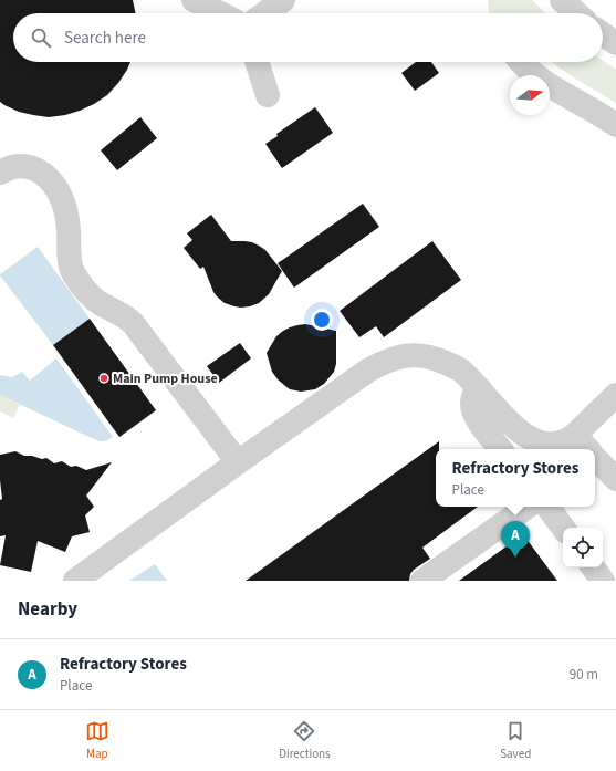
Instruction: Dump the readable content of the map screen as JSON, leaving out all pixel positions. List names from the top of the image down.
{
  "places": ["Main Pump House"],
  "north": "right",
  "page": {
    "search": "Search here",
    "popup": ["Refractory Stores", "Place"],
    "pins": "A",
    "heading": "Nearby",
    "list": [
      {
        "mark": "A",
        "name": "Refractory Stores",
        "note": "Place",
        "value": "90 m"
      }
    ],
    "nav": ["Map", "Directions", "Saved"]
  }
}
